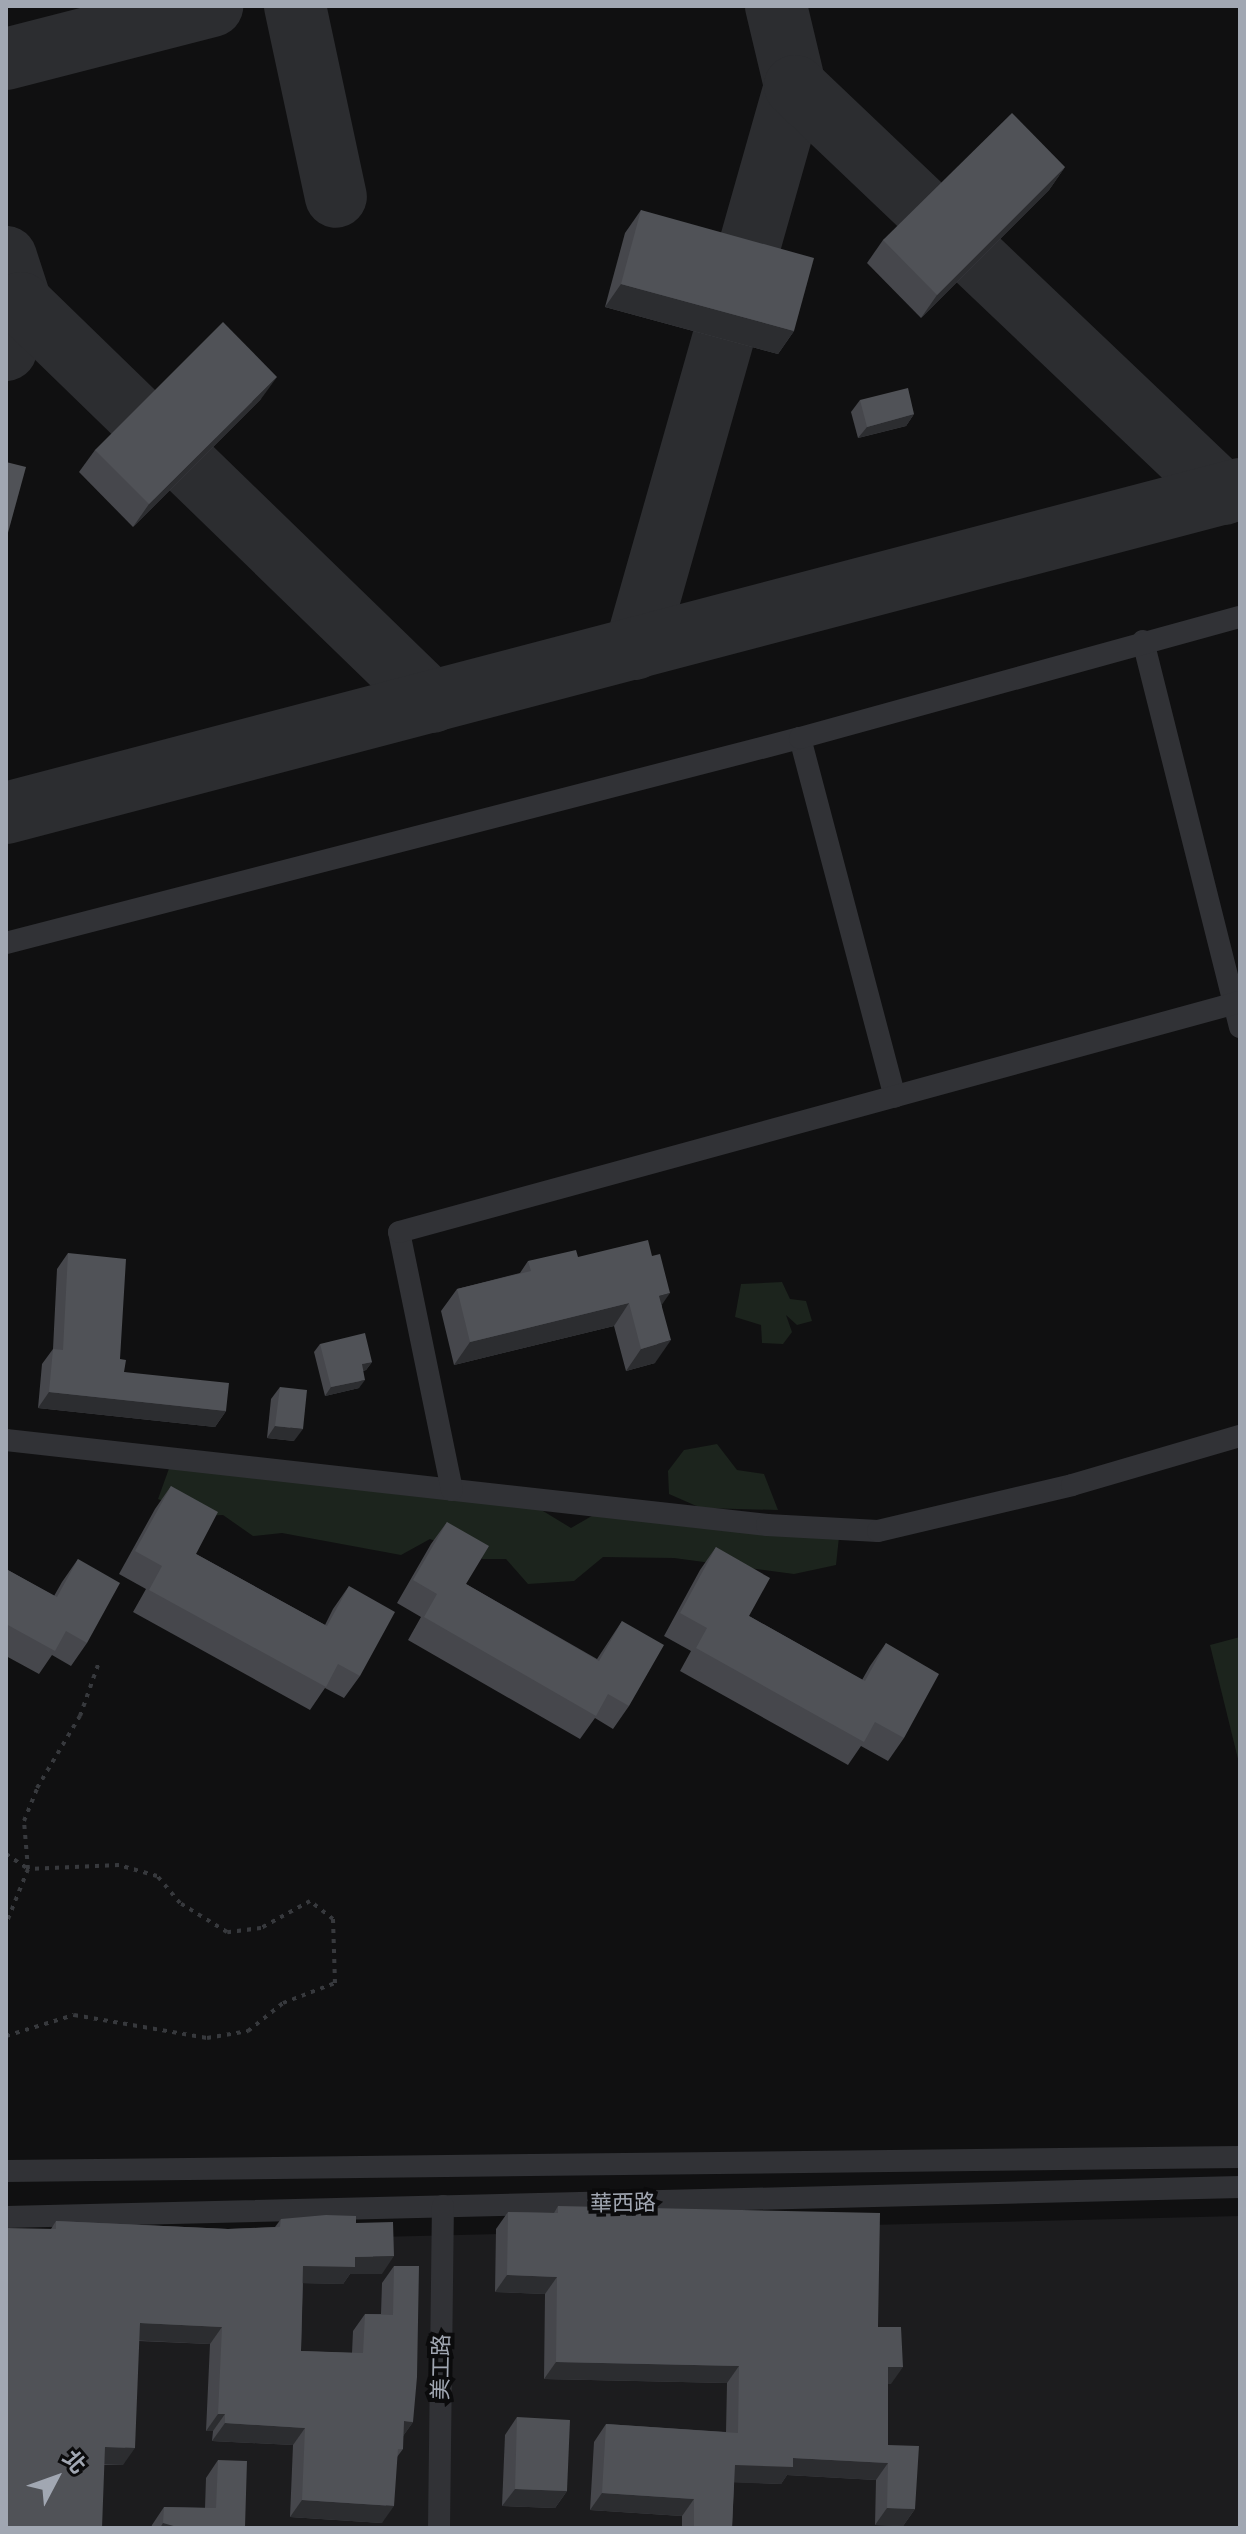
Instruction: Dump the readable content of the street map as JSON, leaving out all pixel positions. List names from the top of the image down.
{
  "streets": {
    "street": ["華西路", "美工路"]
  },
  "crossings": [
    ["華西路", "美工路"]
  ],
  "north": "top right"
}
